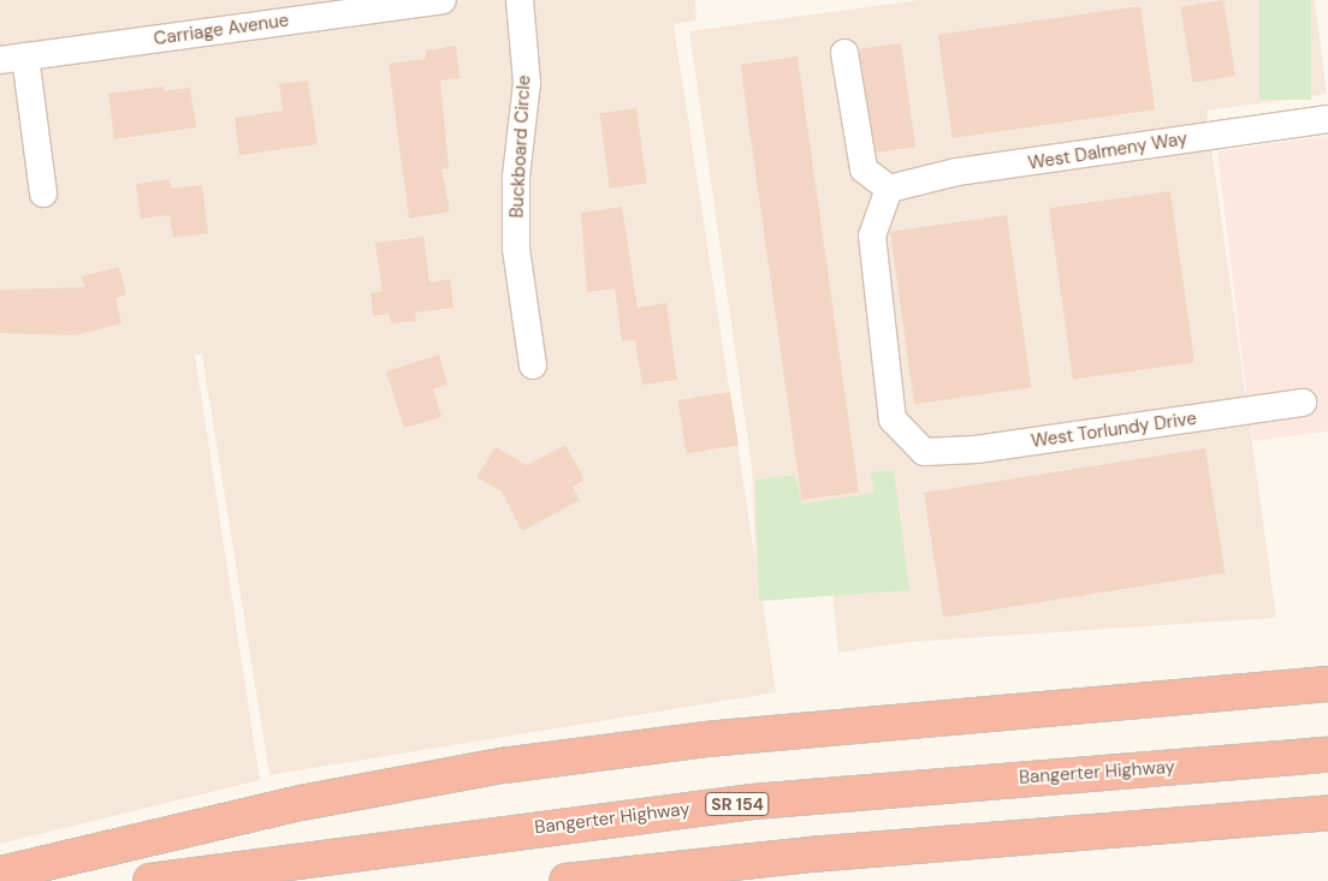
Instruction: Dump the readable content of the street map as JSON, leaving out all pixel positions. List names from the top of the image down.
{
  "streets": {
    "highway": ["Bangerter Highway", "SR 154"],
    "street": [
      "Carriage Avenue",
      "Buckboard Circle",
      "West Dalmeny Way",
      "West Torlundy Drive"
    ]
  },
  "crossings": [
    ["West Dalmeny Way", "West Torlundy Drive"]
  ]
}
